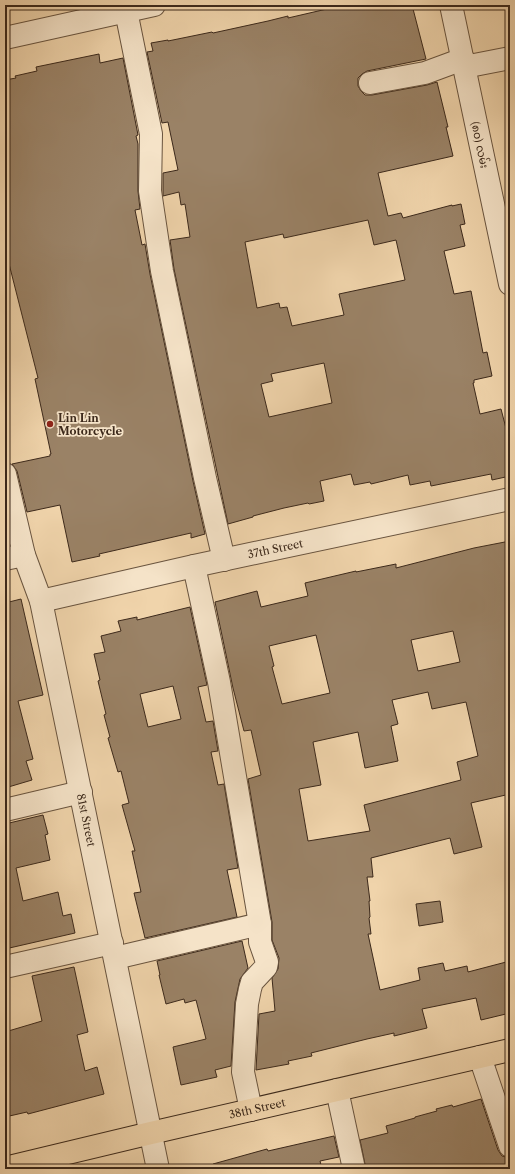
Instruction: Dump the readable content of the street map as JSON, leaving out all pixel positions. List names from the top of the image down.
{
  "streets": {
    "main road": ["38th Street"],
    "street": ["(၈၀) လမ်း", "37th Street", "81st Street"]
  },
  "crossings": [
    ["37th Street", "81st Street"],
    ["81st Street", "38th Street"]
  ],
  "places": ["Lin Lin Motorcycle"]
}
